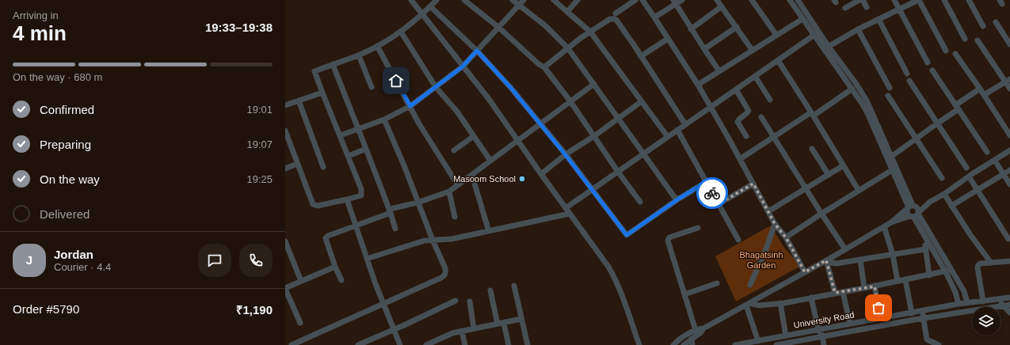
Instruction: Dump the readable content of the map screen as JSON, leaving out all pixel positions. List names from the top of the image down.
{
  "streets": {
    "street": ["University Road"]
  },
  "parks": ["Bhagatsinh Garden"],
  "places": ["Masoom School"],
  "page": {
    "heading": ["4 min", "Arriving in", "19:33–19:38"],
    "panel": [
      "Jordan",
      "Courier · 4.4",
      "Order #5790",
      "₹1,190"
    ],
    "bar": "On the way · 680 m",
    "list": [
      ["Confirmed", "19:01"],
      ["Preparing", "19:07"],
      ["On the way", "19:25"],
      "Delivered"
    ],
    "round": "J"
  }
}
